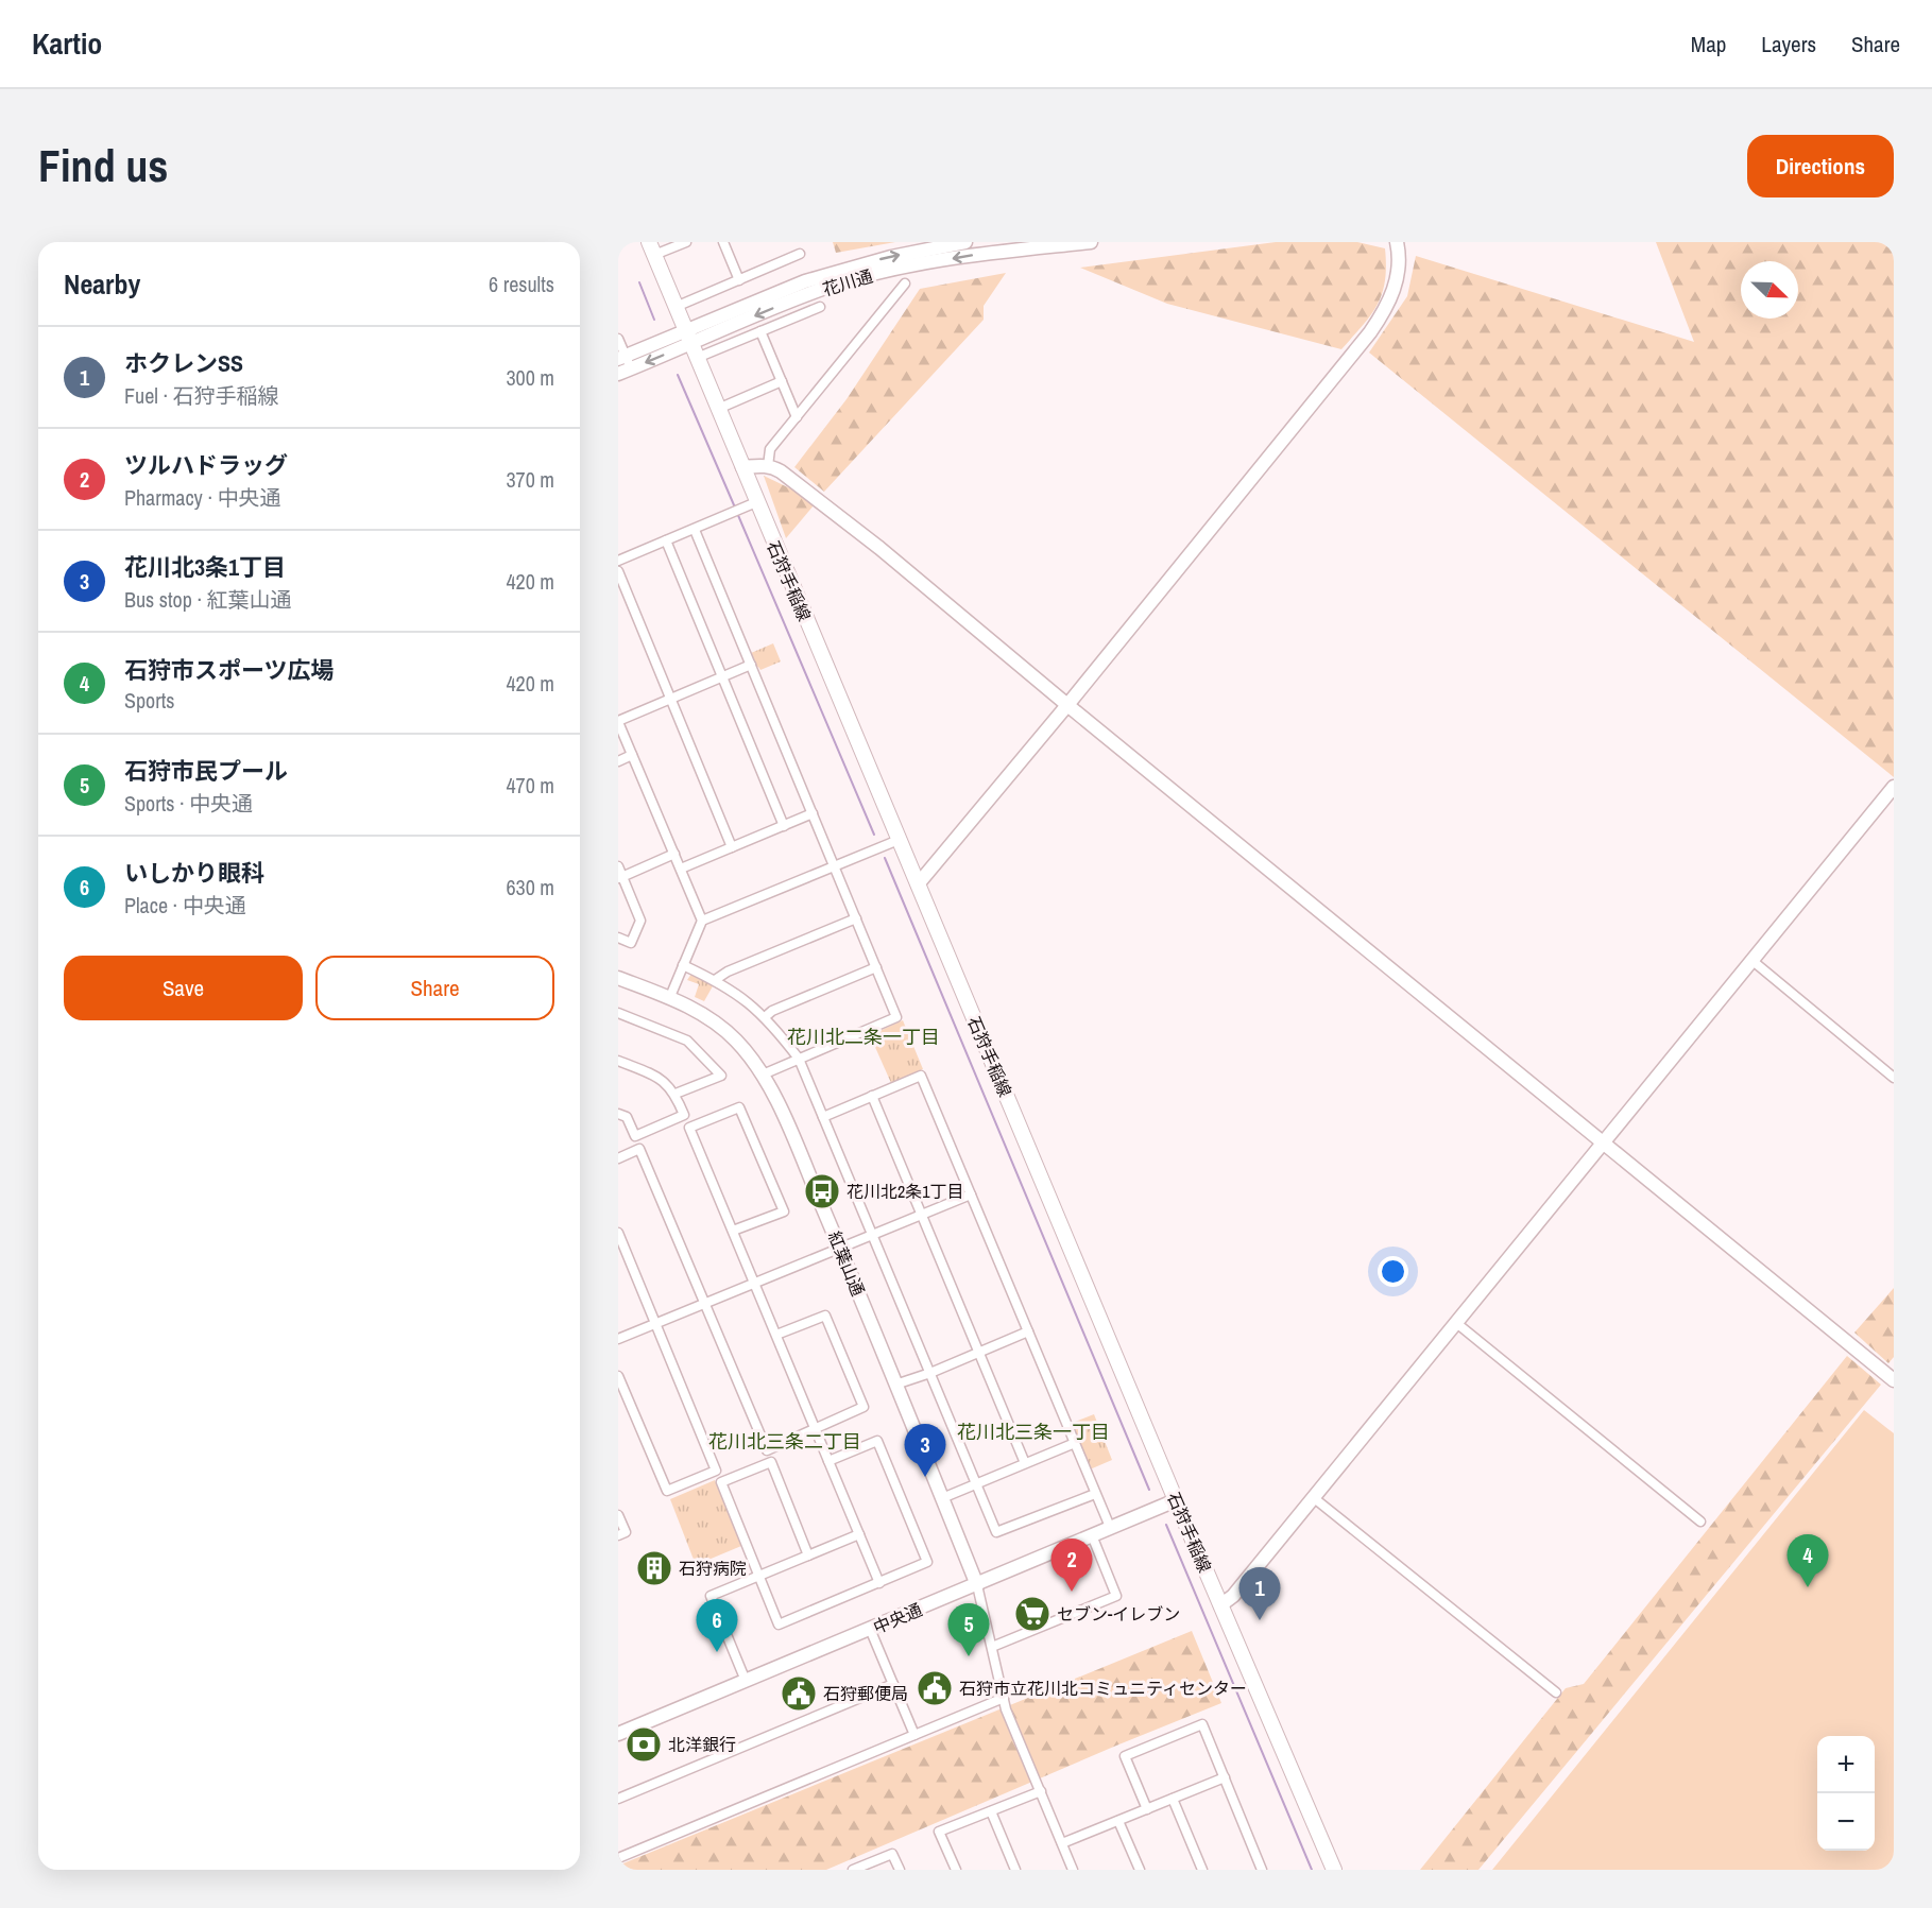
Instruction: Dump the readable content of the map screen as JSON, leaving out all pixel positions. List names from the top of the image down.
{
  "streets": {
    "main road": ["石狩手稲線"],
    "street": ["花川通", "紅葉山通", "中央通"]
  },
  "crossings": [
    ["花川通", "石狩手稲線"],
    ["石狩手稲線", "中央通"],
    ["紅葉山通", "中央通"]
  ],
  "districts": ["花川北二条一丁目", "花川北三条一丁目", "花川北三条二丁目"],
  "places": {
    "bus stop": ["花川北2条1丁目"],
    "building": ["石狩病院"],
    "supermarket": ["セブン-イレブン"],
    "public building": ["石狩市立花川北コミュニティセンター", "石狩郵便局"],
    "bank": ["北洋銀行"]
  },
  "north": "bottom right",
  "page": {
    "header": "Kartio",
    "nav": ["Map", "Layers", "Share"],
    "buttons": [
      "Directions",
      ["Save", "Share"]
    ],
    "title": "Find us",
    "heading": ["Nearby", "6 results"],
    "list": [
      {
        "mark": "1",
        "name": "ホクレンSS",
        "note": "Fuel · 石狩手稲線",
        "value": "300 m"
      },
      {
        "mark": "2",
        "name": "ツルハドラッグ",
        "note": "Pharmacy · 中央通",
        "value": "370 m"
      },
      {
        "mark": "3",
        "name": "花川北3条1丁目",
        "note": "Bus stop · 紅葉山通",
        "value": "420 m"
      },
      {
        "mark": "4",
        "name": "石狩市スポーツ広場",
        "note": "Sports",
        "value": "420 m"
      },
      {
        "mark": "5",
        "name": "石狩市民プール",
        "note": "Sports · 中央通",
        "value": "470 m"
      },
      {
        "mark": "6",
        "name": "いしかり眼科",
        "note": "Place · 中央通",
        "value": "630 m"
      }
    ],
    "pins": [
      "3",
      "4",
      "2",
      "1",
      "6",
      "5"
    ],
    "map_buttons": ["+", "−"]
  }
}
